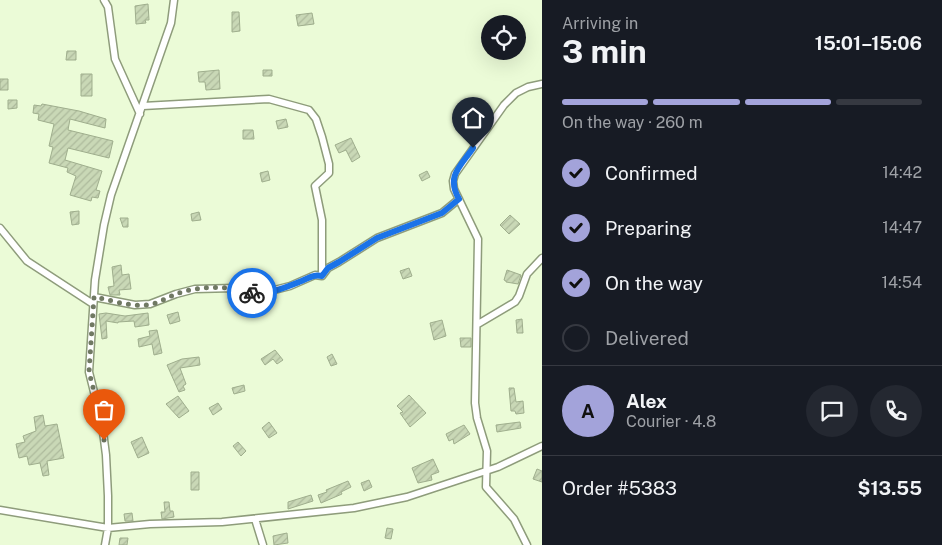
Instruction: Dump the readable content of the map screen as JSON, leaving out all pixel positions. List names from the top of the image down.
{
  "page": {
    "heading": ["3 min", "Arriving in", "15:01–15:06"],
    "panel": [
      "Alex",
      "Courier · 4.8",
      "Order #5383",
      "$13.55"
    ],
    "bar": "On the way · 260 m",
    "list": [
      ["Confirmed", "14:42"],
      ["Preparing", "14:47"],
      ["On the way", "14:54"],
      "Delivered"
    ],
    "round": "A"
  }
}
